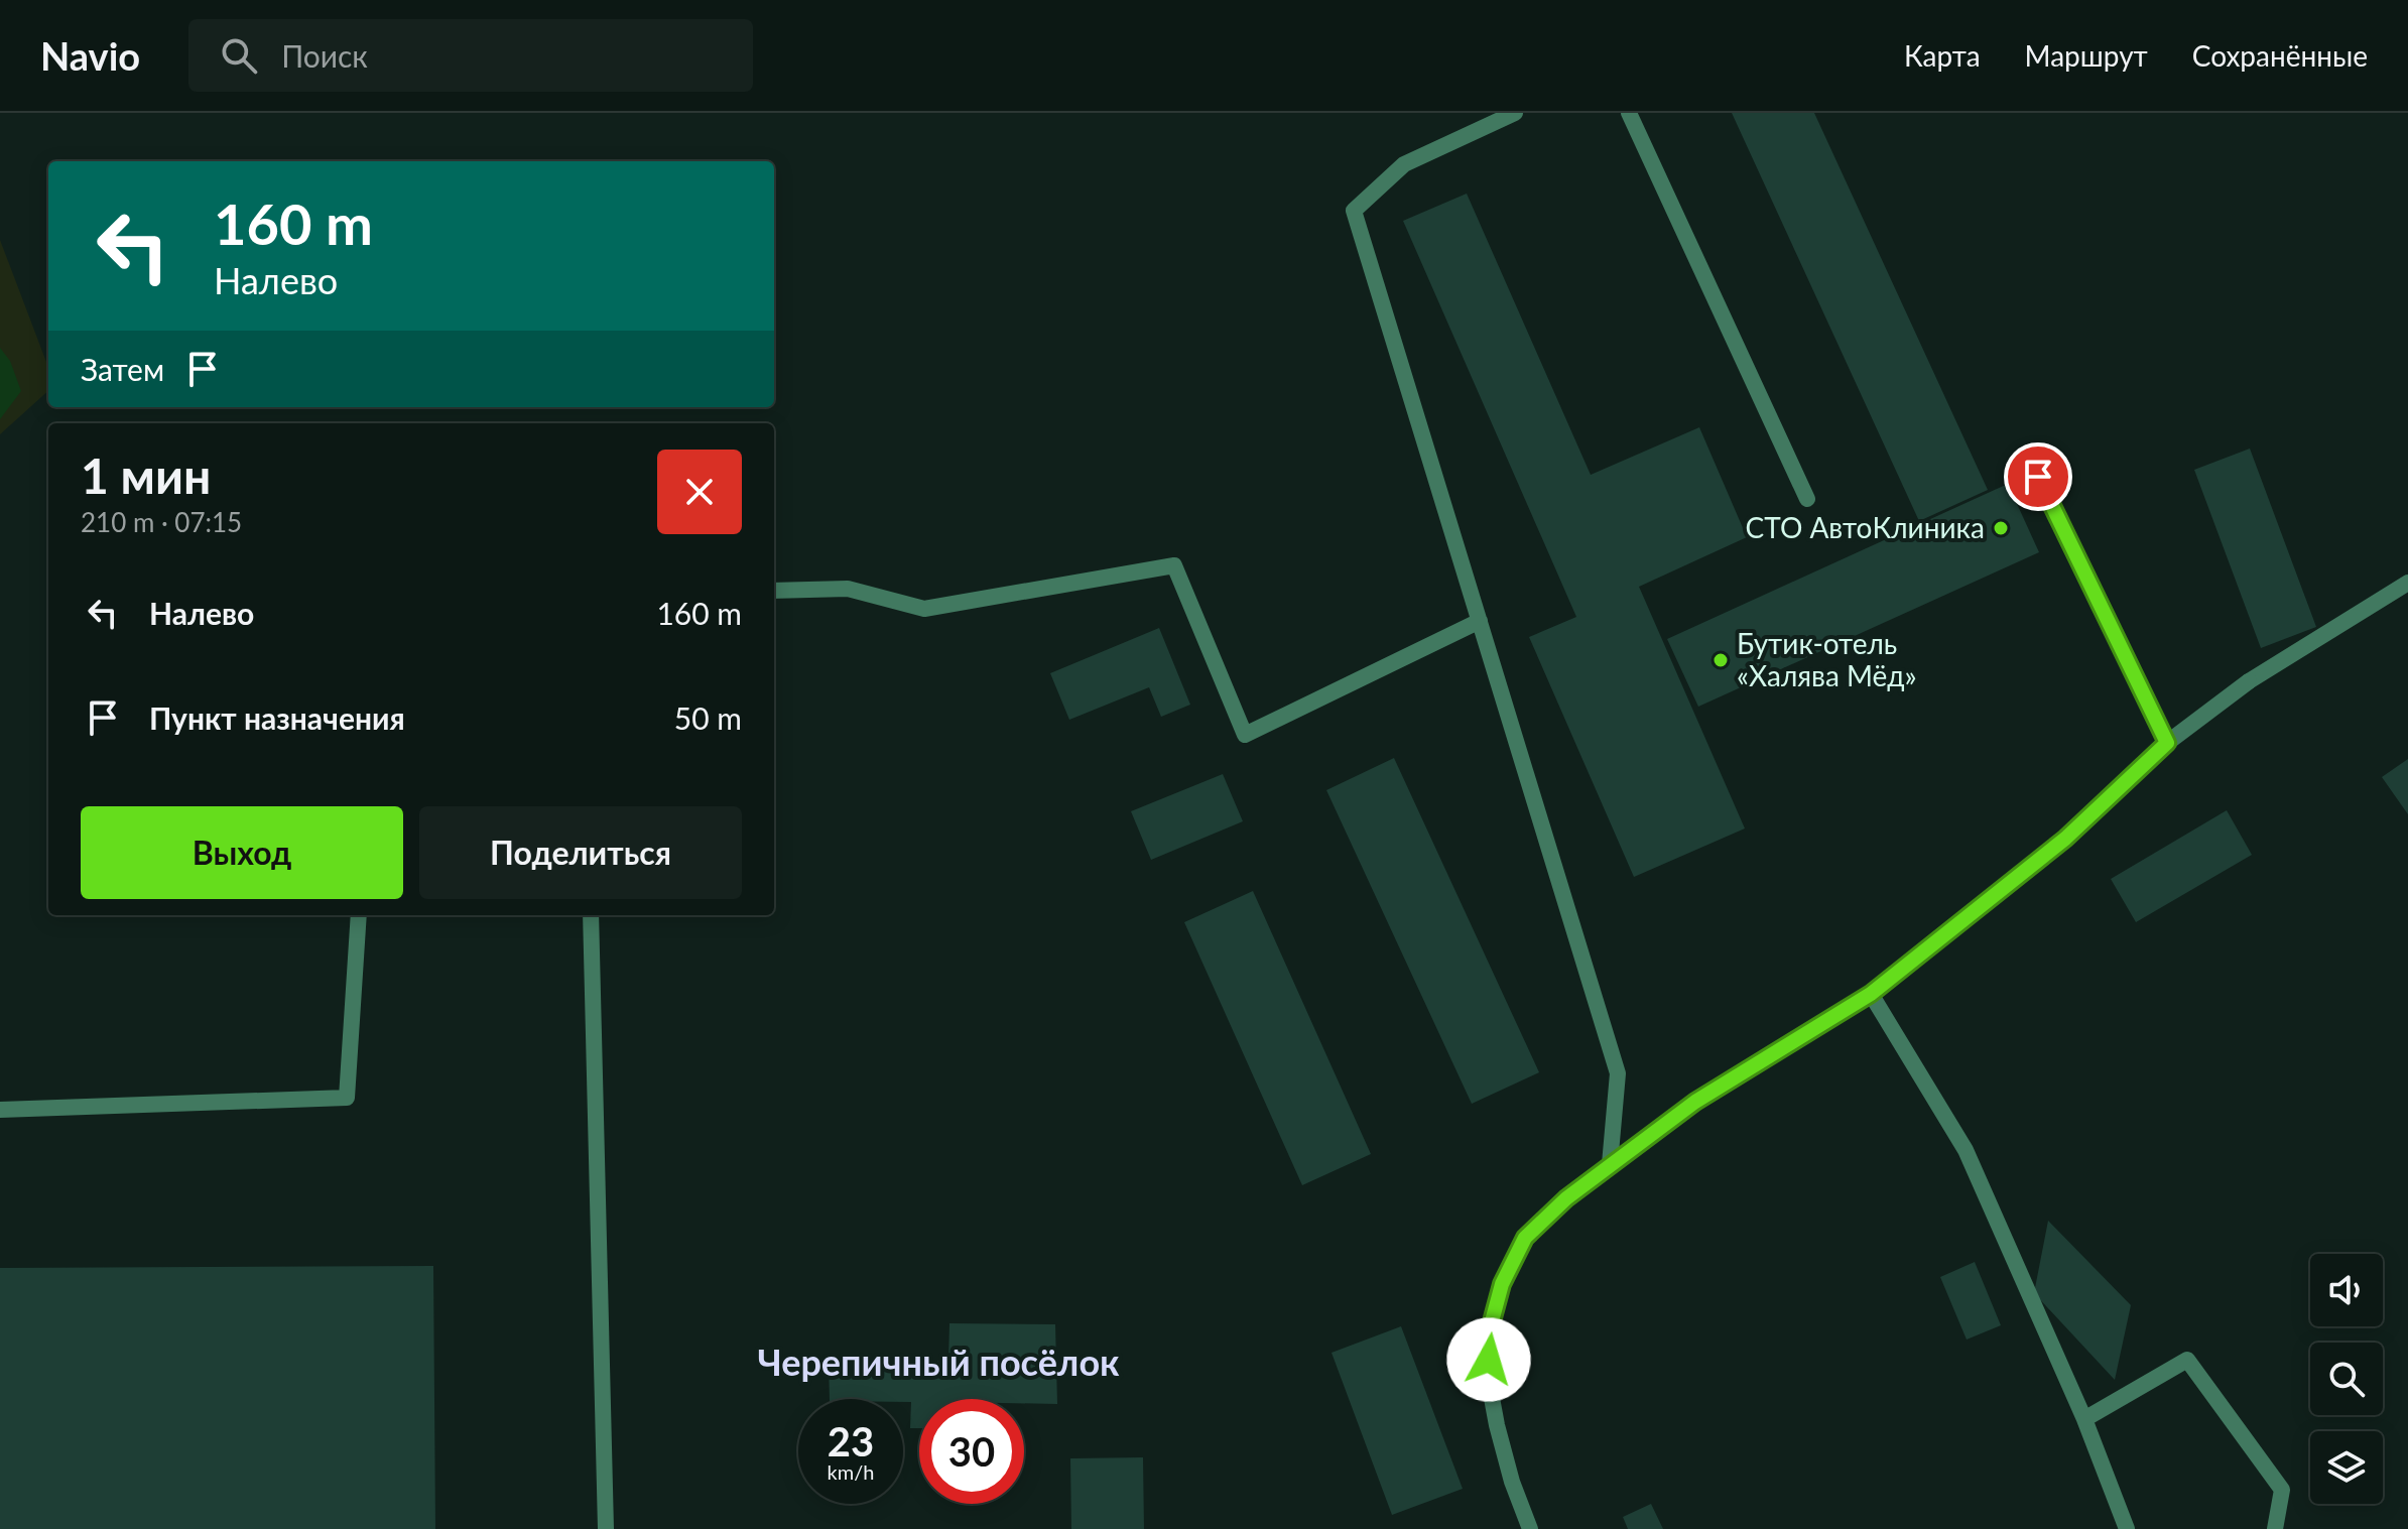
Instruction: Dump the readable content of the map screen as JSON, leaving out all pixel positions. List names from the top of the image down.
{
  "districts": ["Черепичный посёлок"],
  "places": ["СТО АвтоКлиника", "Бутик-отель «Халява Мёд»"],
  "page": {
    "header": "Navio",
    "search": "Поиск",
    "nav": ["Карта", "Маршрут", "Сохранённые"],
    "turn": ["160 m", "Налево"],
    "then": "Затем",
    "heading": ["1 мин", "210 m · 07:15"],
    "list": [
      {
        "name": "Налево",
        "value": "160 m"
      },
      {
        "name": "Пункт назначения",
        "value": "50 m"
      }
    ],
    "buttons": ["Выход", "Поделиться"],
    "speed": "23 km/h",
    "limit": "30"
  }
}
